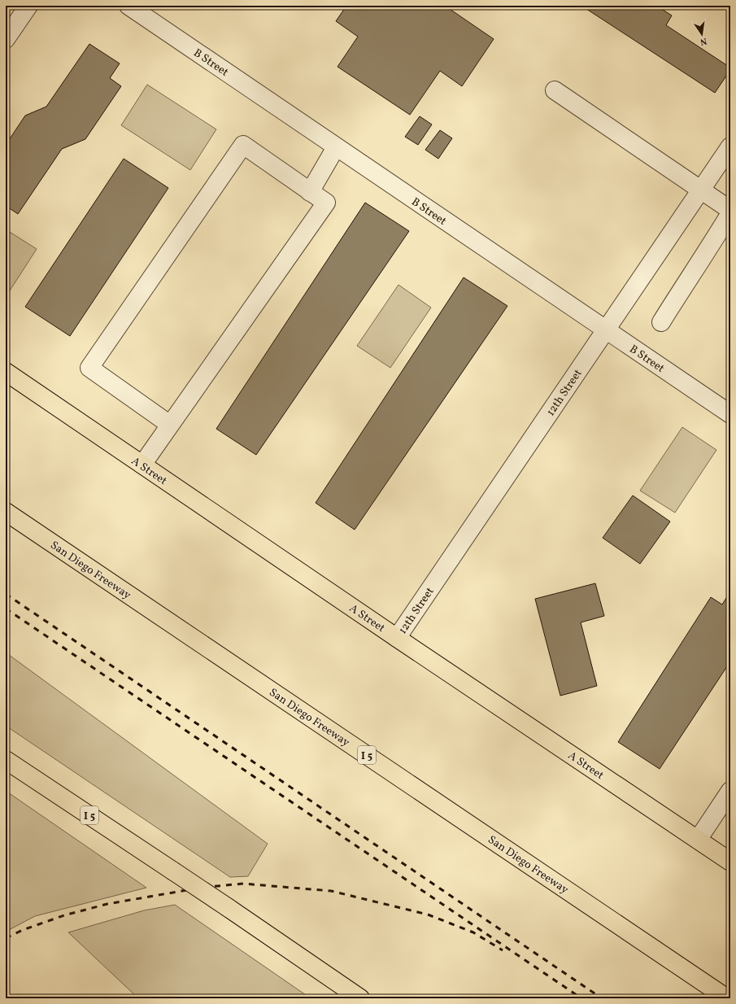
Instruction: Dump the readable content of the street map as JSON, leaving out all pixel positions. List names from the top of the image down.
{
  "streets": {
    "main road": ["A Street", "San Diego Freeway", "I 5"],
    "street": ["B Street", "12th Street"]
  },
  "crossings": [
    ["B Street", "12th Street"],
    ["12th Street", "A Street"]
  ],
  "north": "bottom"
}
